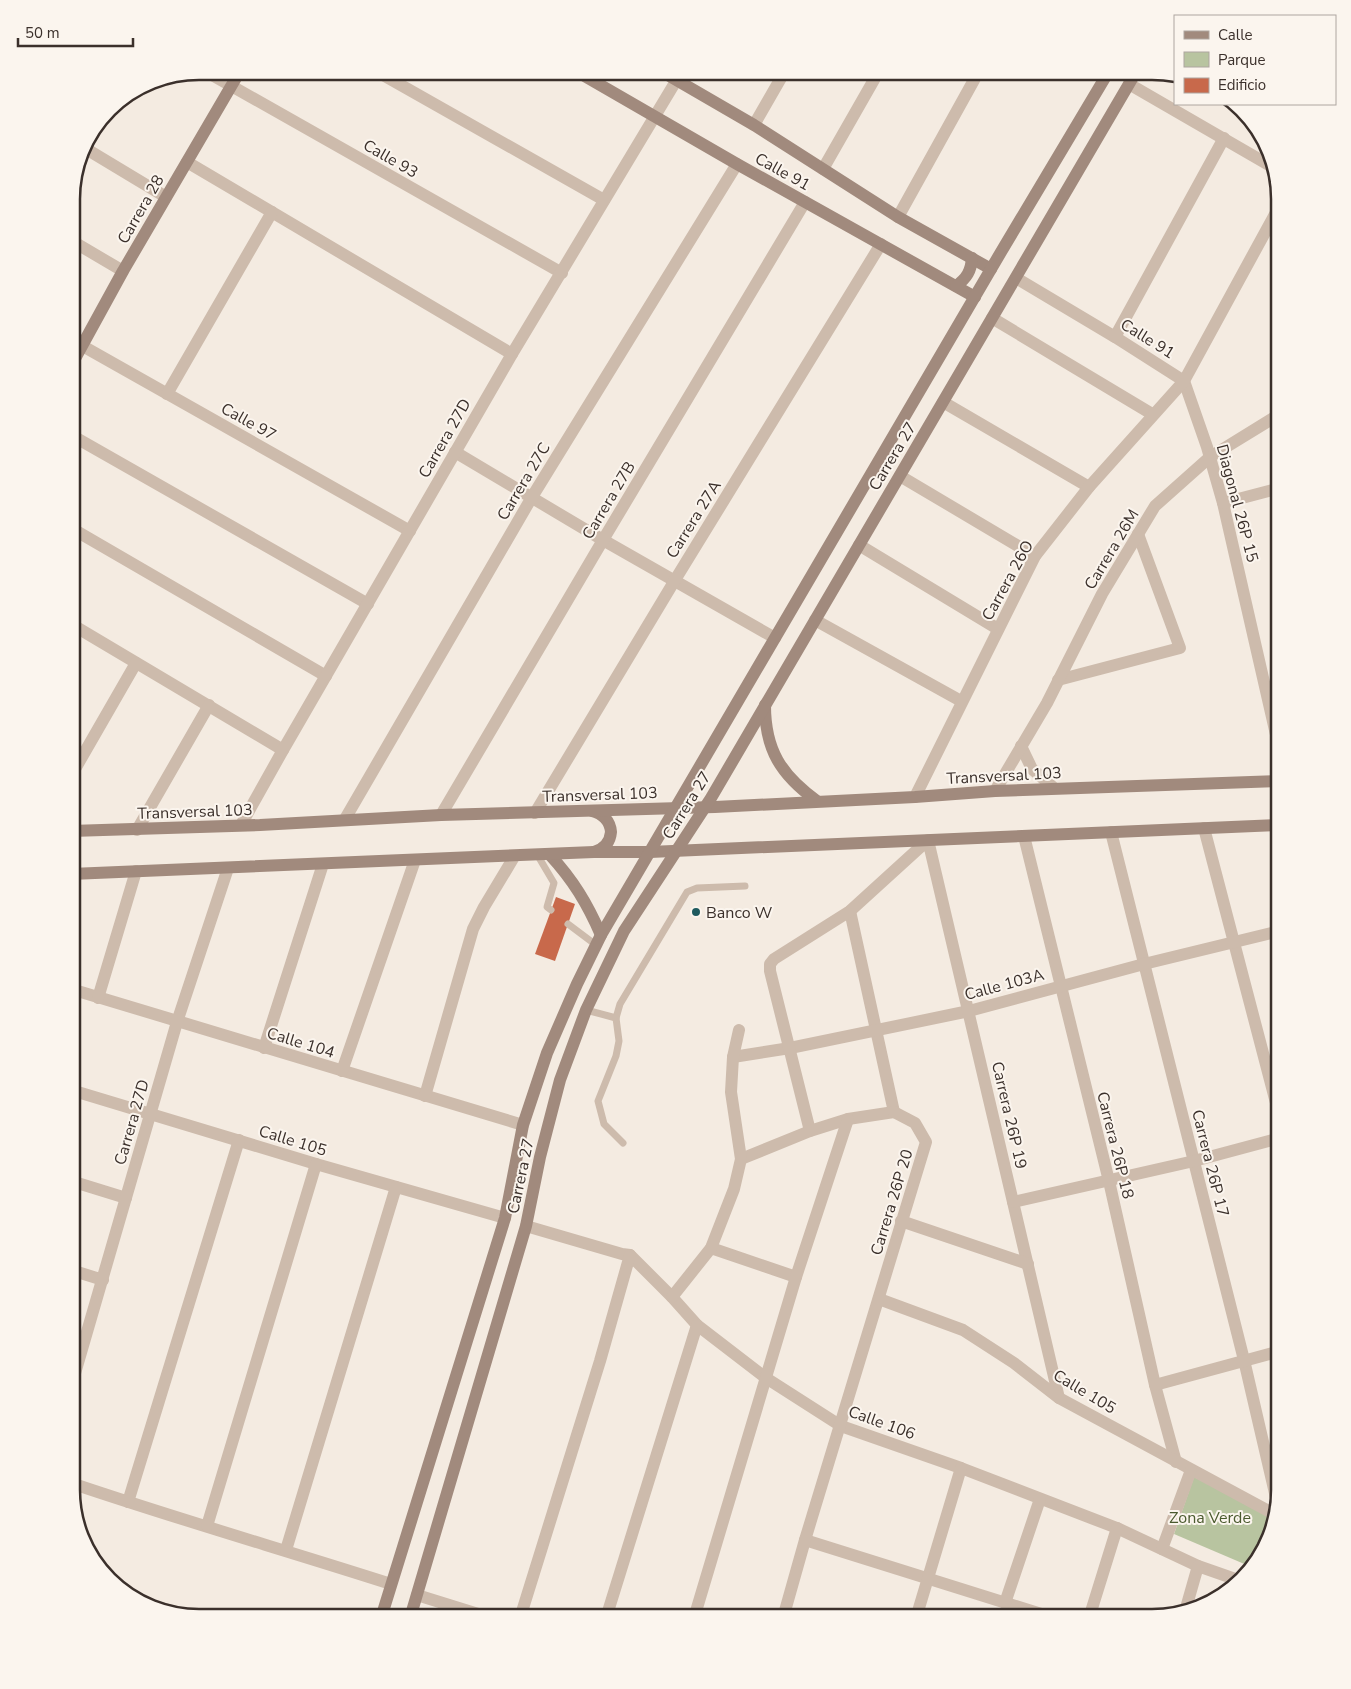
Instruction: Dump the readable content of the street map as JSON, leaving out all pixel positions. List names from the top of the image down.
{
  "streets": {
    "street": [
      "Calle 93",
      "Calle 91",
      "Carrera 28",
      "Calle 97",
      "Carrera 27D",
      "Carrera 27",
      "Carrera 27C",
      "Carrera 27B",
      "Diagonal 26P 15",
      "Carrera 27A",
      "Carrera 26M",
      "Carrera 26O",
      "Transversal 103",
      "Calle 103A",
      "Calle 104",
      "Carrera 26P 19",
      "Calle 105",
      "Carrera 26P 18",
      "Carrera 26P 17",
      "Carrera 26P 20",
      "Calle 106"
    ]
  },
  "crossings": [
    ["Calle 93", "Carrera 28"],
    ["Calle 93", "Carrera 27D"],
    ["Calle 91", "Carrera 27D"],
    ["Calle 91", "Carrera 27"],
    ["Calle 91", "Carrera 27C"],
    ["Calle 91", "Carrera 27B"],
    ["Calle 91", "Diagonal 26P 15"],
    ["Calle 91", "Carrera 27A"],
    ["Calle 91", "Carrera 26O"],
    ["Calle 97", "Carrera 27D"],
    ["Carrera 27D", "Transversal 103"],
    ["Carrera 27D", "Calle 104"],
    ["Carrera 27D", "Calle 105"],
    ["Carrera 27", "Transversal 103"],
    ["Carrera 27", "Calle 104"],
    ["Carrera 27", "Calle 105"],
    ["Carrera 27C", "Transversal 103"],
    ["Carrera 27B", "Transversal 103"],
    ["Diagonal 26P 15", "Carrera 26M"],
    ["Diagonal 26P 15", "Carrera 26O"],
    ["Carrera 27A", "Transversal 103"],
    ["Carrera 26M", "Transversal 103"],
    ["Carrera 26O", "Transversal 103"],
    ["Calle 103A", "Carrera 26P 19"],
    ["Calle 103A", "Carrera 26P 18"],
    ["Calle 103A", "Carrera 26P 17"],
    ["Carrera 26P 19", "Calle 105"],
    ["Calle 105", "Carrera 26P 18"],
    ["Calle 105", "Carrera 26P 20"],
    ["Carrera 26P 20", "Calle 106"]
  ],
  "parks": ["Zona Verde"],
  "places": ["Banco W"],
  "legend": ["Calle", "Parque", "Edificio"],
  "scale_bar": "50 m"
}
